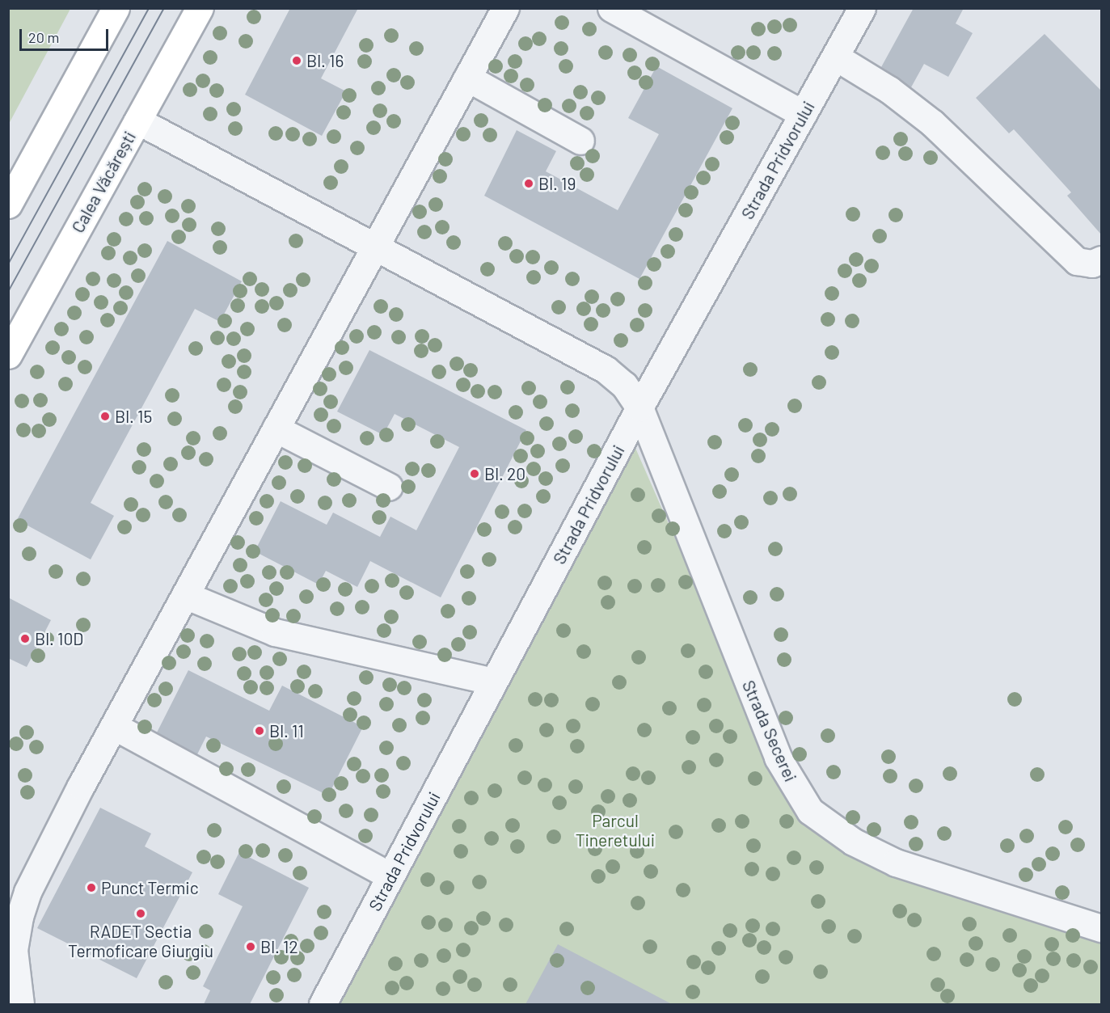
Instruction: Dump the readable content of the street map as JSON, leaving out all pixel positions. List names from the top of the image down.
{
  "streets": {
    "main road": ["Calea Văcărești"],
    "street": ["Strada Pridvorului", "Strada Secerei"]
  },
  "crossings": [
    ["Strada Pridvorului", "Strada Secerei"],
    ["Calea Văcărești", "Strada Secerei"]
  ],
  "parks": ["Parcul Tineretului"],
  "places": [
    "Bl. 16",
    "Bl. 19",
    "Bl. 15",
    "Bl. 20",
    "Bl. 10D",
    "Bl. 11",
    "Punct Termic",
    "RADET Sectia Termoficare Giurgiu",
    "Bl. 12"
  ],
  "scale_bar": "20 m"
}
